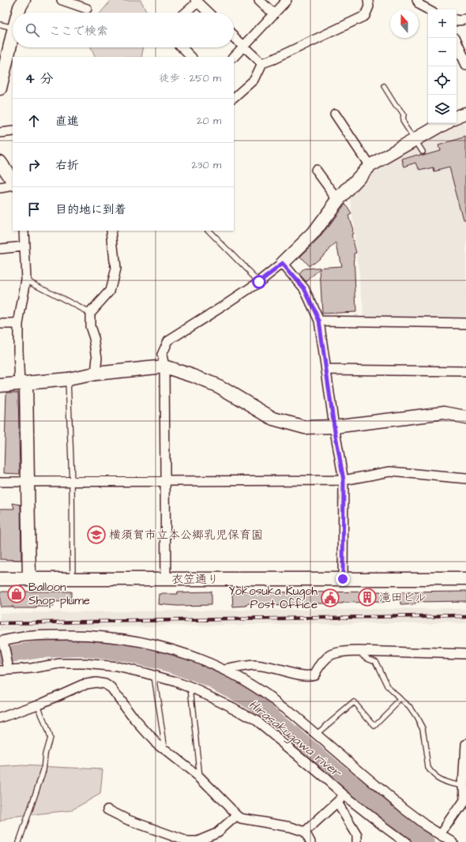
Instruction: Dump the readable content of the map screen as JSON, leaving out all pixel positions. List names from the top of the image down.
{
  "streets": {
    "street": ["衣笠通り"]
  },
  "water": ["Hirasakugawa river"],
  "places": {
    "school or university": ["横須賀市立本公郷乳児保育園"],
    "shop": ["Balloon Shop plume"],
    "building": ["滝田ビル"],
    "public building": ["Yokosuka Kugoh Post Office"]
  },
  "north": "top",
  "page": {
    "map_buttons": ["+", "−"],
    "search": "ここで検索",
    "heading": ["4 分", "徒歩 · 250 m"],
    "list": [
      ["直進", "20 m"],
      ["右折", "230 m"],
      "目的地に到着"
    ]
  }
}
